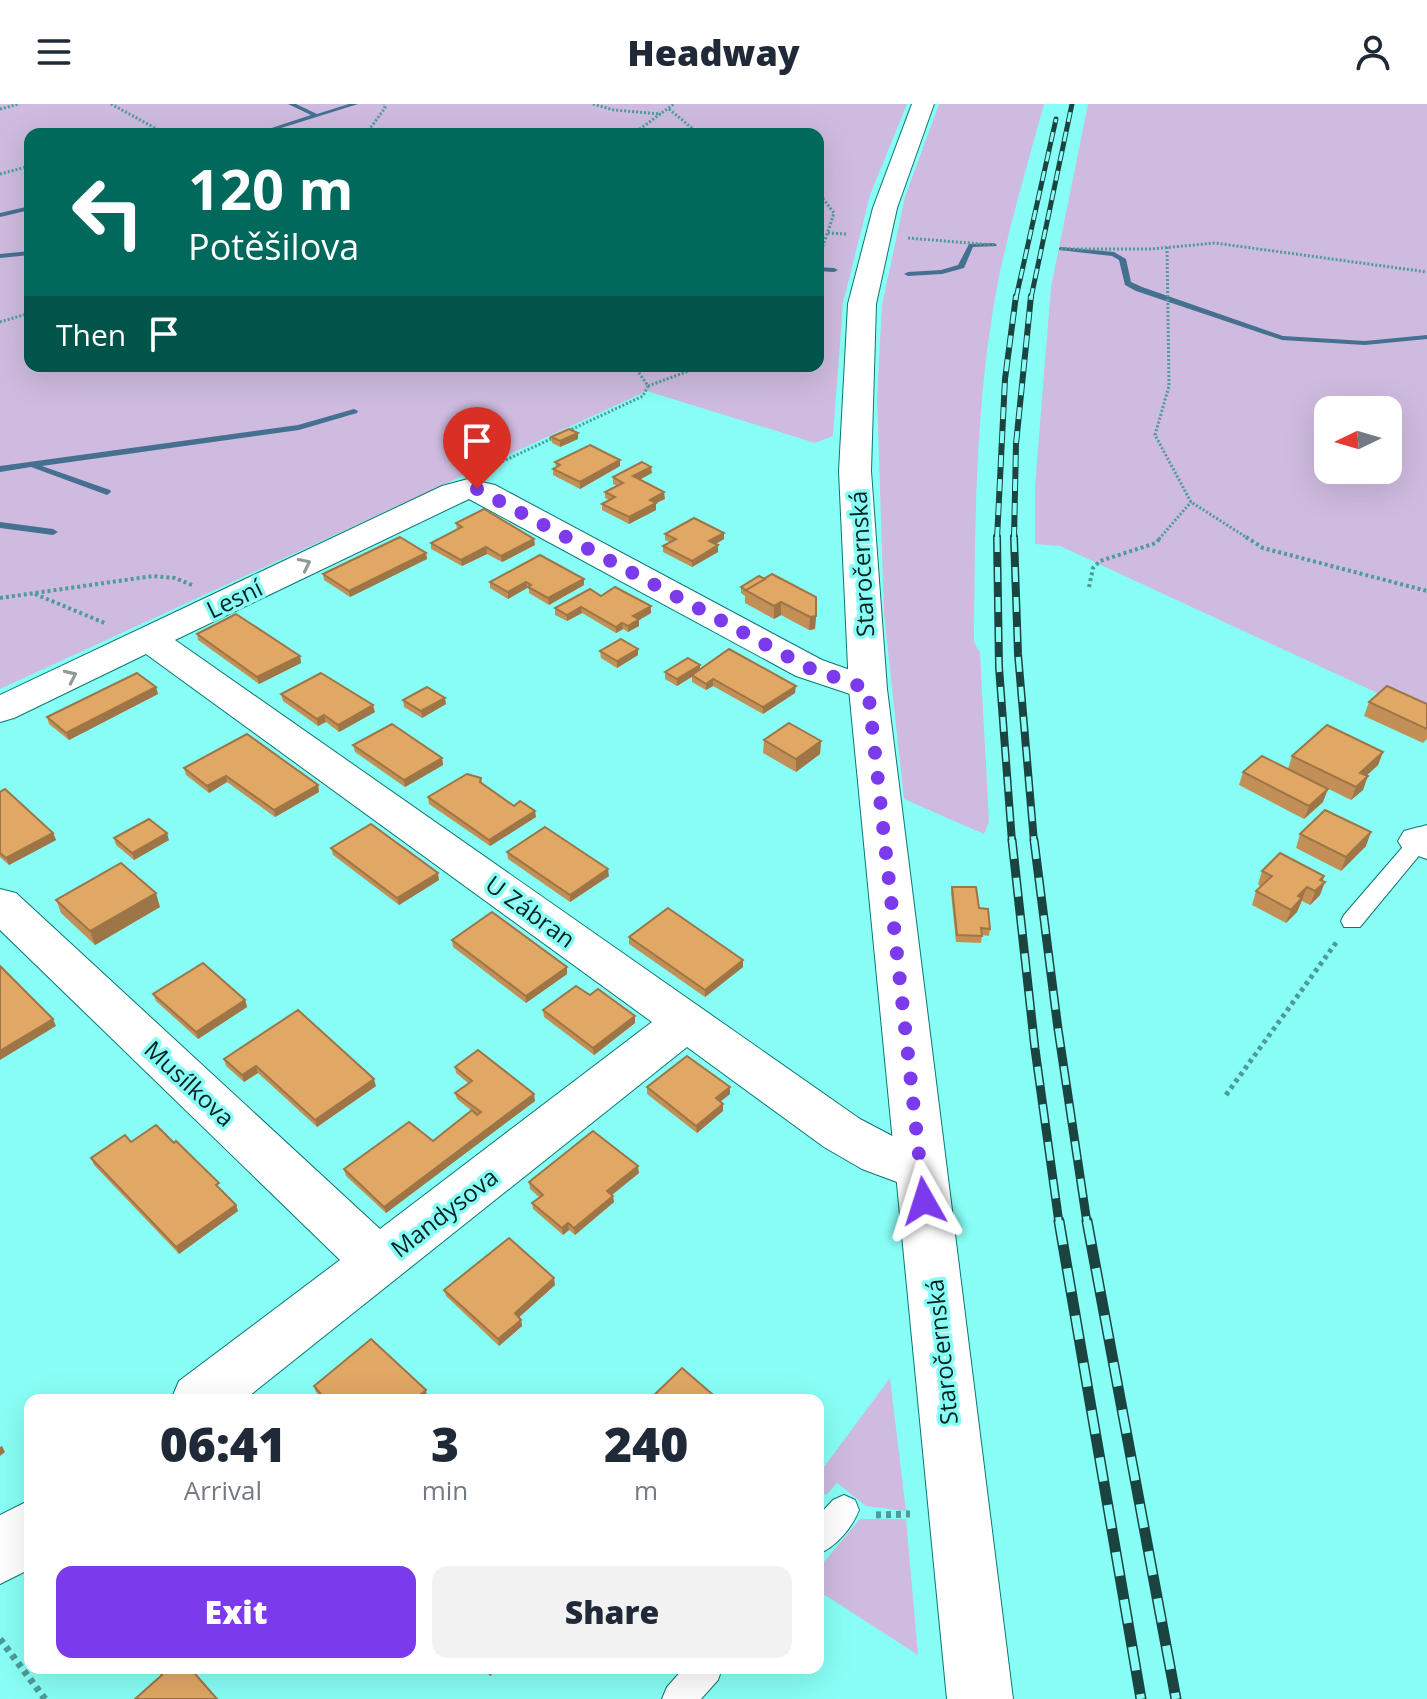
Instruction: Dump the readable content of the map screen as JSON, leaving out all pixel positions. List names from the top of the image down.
{
  "streets": {
    "street": [
      "Staročernská",
      "Lesní",
      "U Zábran",
      "Musílkova",
      "Mandysova"
    ]
  },
  "crossings": [
    ["Staročernská", "U Zábran"],
    ["Lesní", "U Zábran"],
    ["U Zábran", "Mandysova"],
    ["Musílkova", "Mandysova"]
  ],
  "one_way": ["Lesní"],
  "north": "left",
  "page": {
    "header": "Headway",
    "turn": ["120 m", "Potěšilova"],
    "then": "Then",
    "eta": [
      "06:41",
      "Arrival",
      "3",
      "min",
      "240",
      "m"
    ],
    "buttons": ["Exit", "Share"]
  }
}
